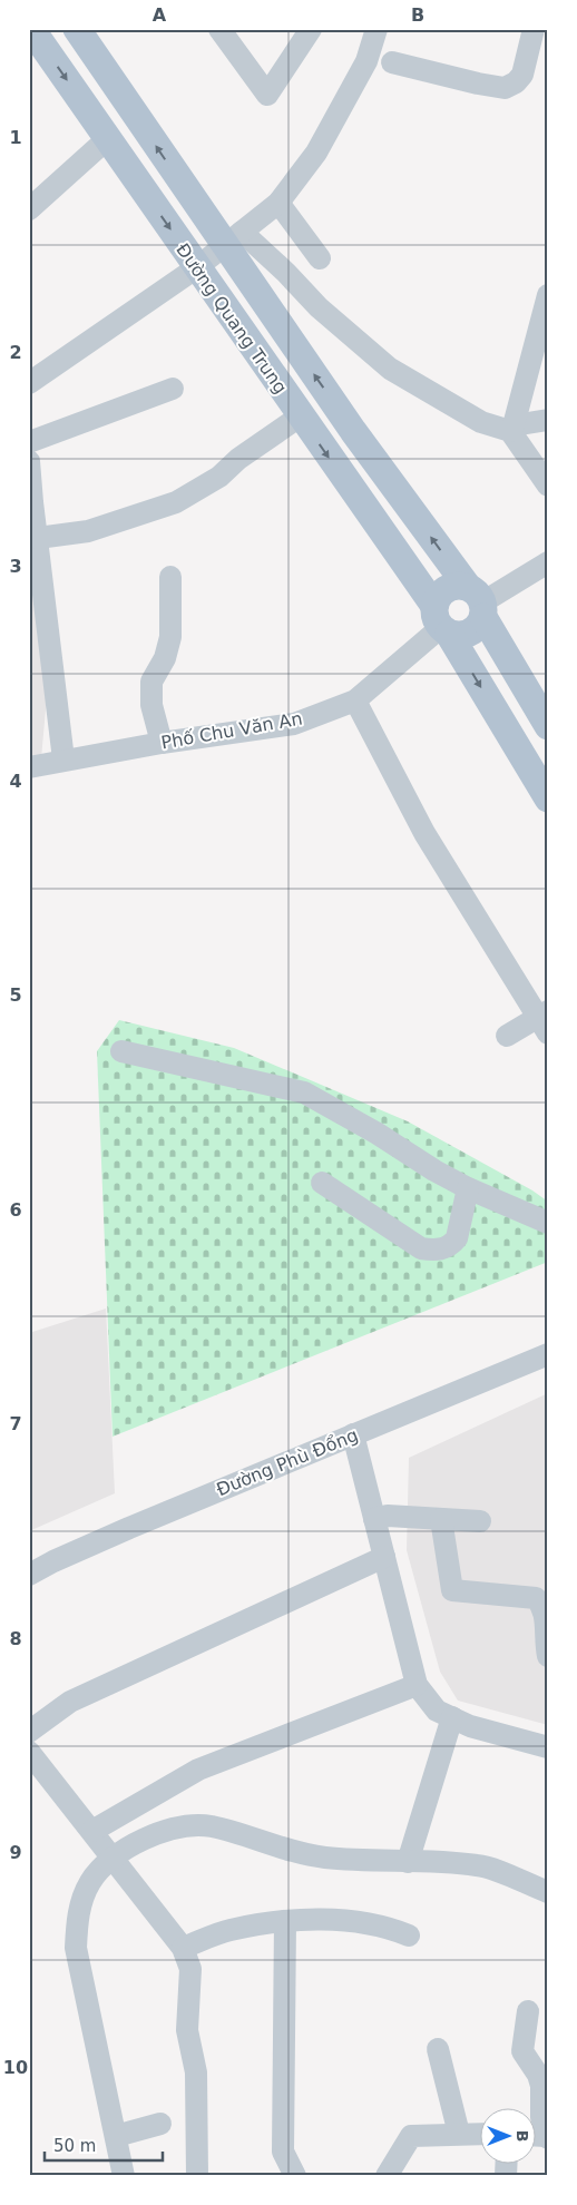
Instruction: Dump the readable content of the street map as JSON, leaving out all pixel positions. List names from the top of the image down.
{
  "streets": {
    "main road": ["Đường Quang Trung"],
    "street": ["Phố Chu Văn An", "Đường Phù Đổng"]
  },
  "crossings": [
    ["Đường Quang Trung", "Phố Chu Văn An"]
  ],
  "scale_bar": "50 m",
  "north": "right",
  "grid": {
    "columns": ["A", "B"],
    "rows": [
      "1",
      "2",
      "3",
      "4",
      "5",
      "6",
      "7",
      "8",
      "9",
      "10"
    ]
  }
}
